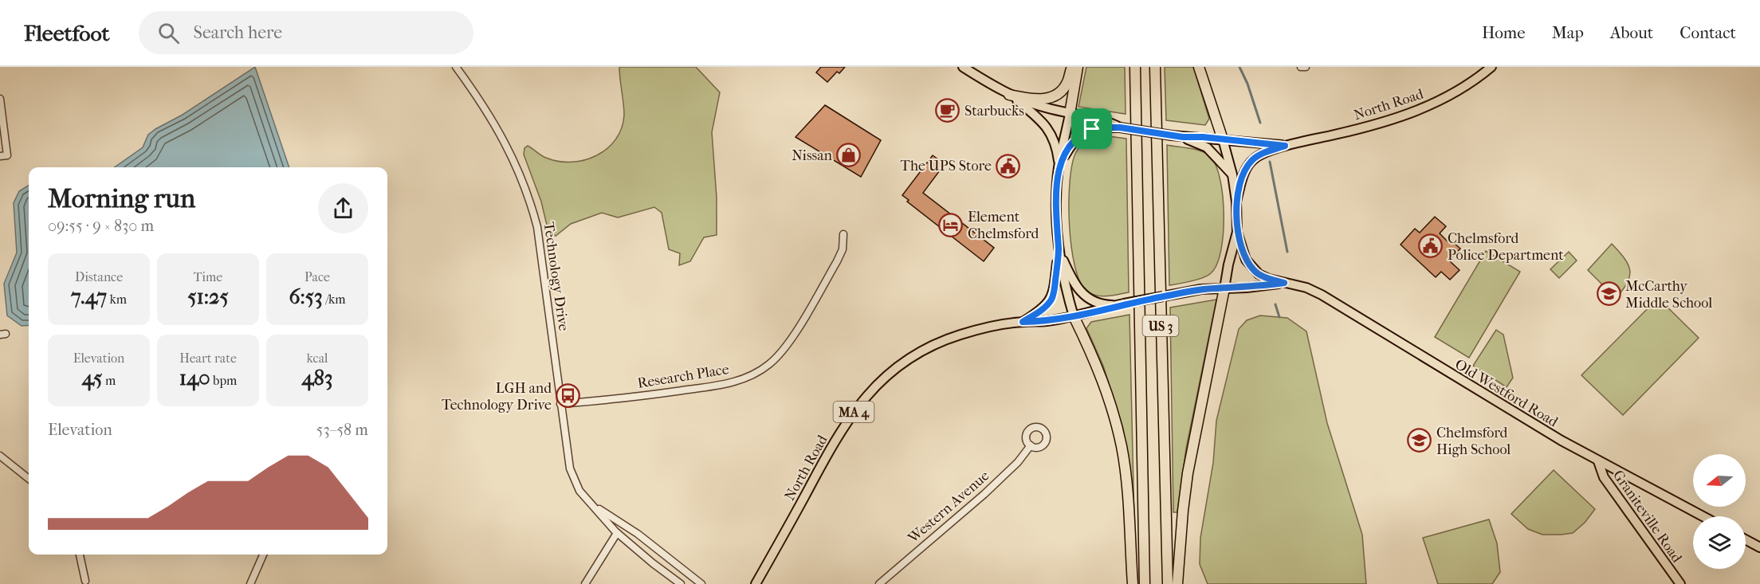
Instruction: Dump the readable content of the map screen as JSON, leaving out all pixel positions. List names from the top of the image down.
{
  "streets": {
    "highway": ["US 3"],
    "main road": [
      "North Road",
      "Old Westford Road",
      "MA 4",
      "Graniteville Road"
    ],
    "street": ["Technology Drive", "Research Place", "Western Avenue"]
  },
  "crossings": [
    ["North Road", "MA 4"],
    ["Technology Drive", "Research Place"],
    ["Old Westford Road", "MA 4"],
    ["Old Westford Road", "Graniteville Road"]
  ],
  "places": {
    "cafe": ["Starbucks"],
    "shop": ["Nissan"],
    "public building": ["The UPS Store", "Chelmsford Police Department"],
    "hotel": ["Element Chelmsford"],
    "school or university": ["McCarthy Middle School", "Chelmsford High School"],
    "bus stop": ["LGH and Technology Drive"]
  },
  "north": "left",
  "page": {
    "header": "Fleetfoot",
    "search": "Search here",
    "nav": [
      "Home",
      "Map",
      "About",
      "Contact"
    ],
    "heading": ["Morning run", "09:55 · 9 × 830 m"],
    "stats": [
      ["Distance", "7.47 km"],
      ["Time", "51:25"],
      ["Pace", "6:53 /km"],
      ["Elevation", "45 m"],
      ["Heart rate", "140 bpm"],
      ["kcal", "483"]
    ],
    "chart": ["Elevation", "53–58 m"]
  }
}
